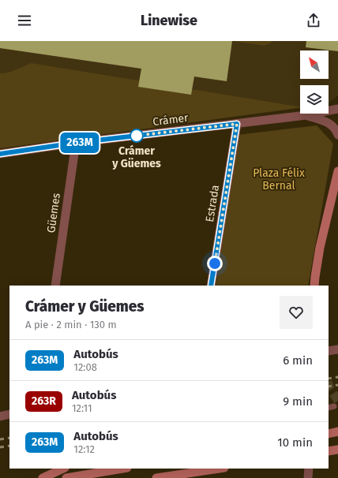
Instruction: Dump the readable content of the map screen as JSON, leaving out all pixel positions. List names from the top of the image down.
{
  "streets": {
    "street": ["Crámer", "Estrada", "Güemes"]
  },
  "crossings": [
    ["Crámer", "Estrada"],
    ["Crámer", "Güemes"]
  ],
  "parks": ["Plaza Félix Bernal"],
  "places": ["Crámer y Güemes"],
  "lines": ["bus line 263M"],
  "north": "top left",
  "page": {
    "header": "Linewise",
    "on_map": "263M",
    "heading": ["Crámer y Güemes", "A pie · 2 min · 130 m"],
    "list": [
      {
        "mark": "263M",
        "name": "Autobús",
        "note": "12:08",
        "value": "6 min"
      },
      {
        "mark": "263R",
        "name": "Autobús",
        "note": "12:11",
        "value": "9 min"
      },
      {
        "mark": "263M",
        "name": "Autobús",
        "note": "12:12",
        "value": "10 min"
      }
    ]
  }
}
